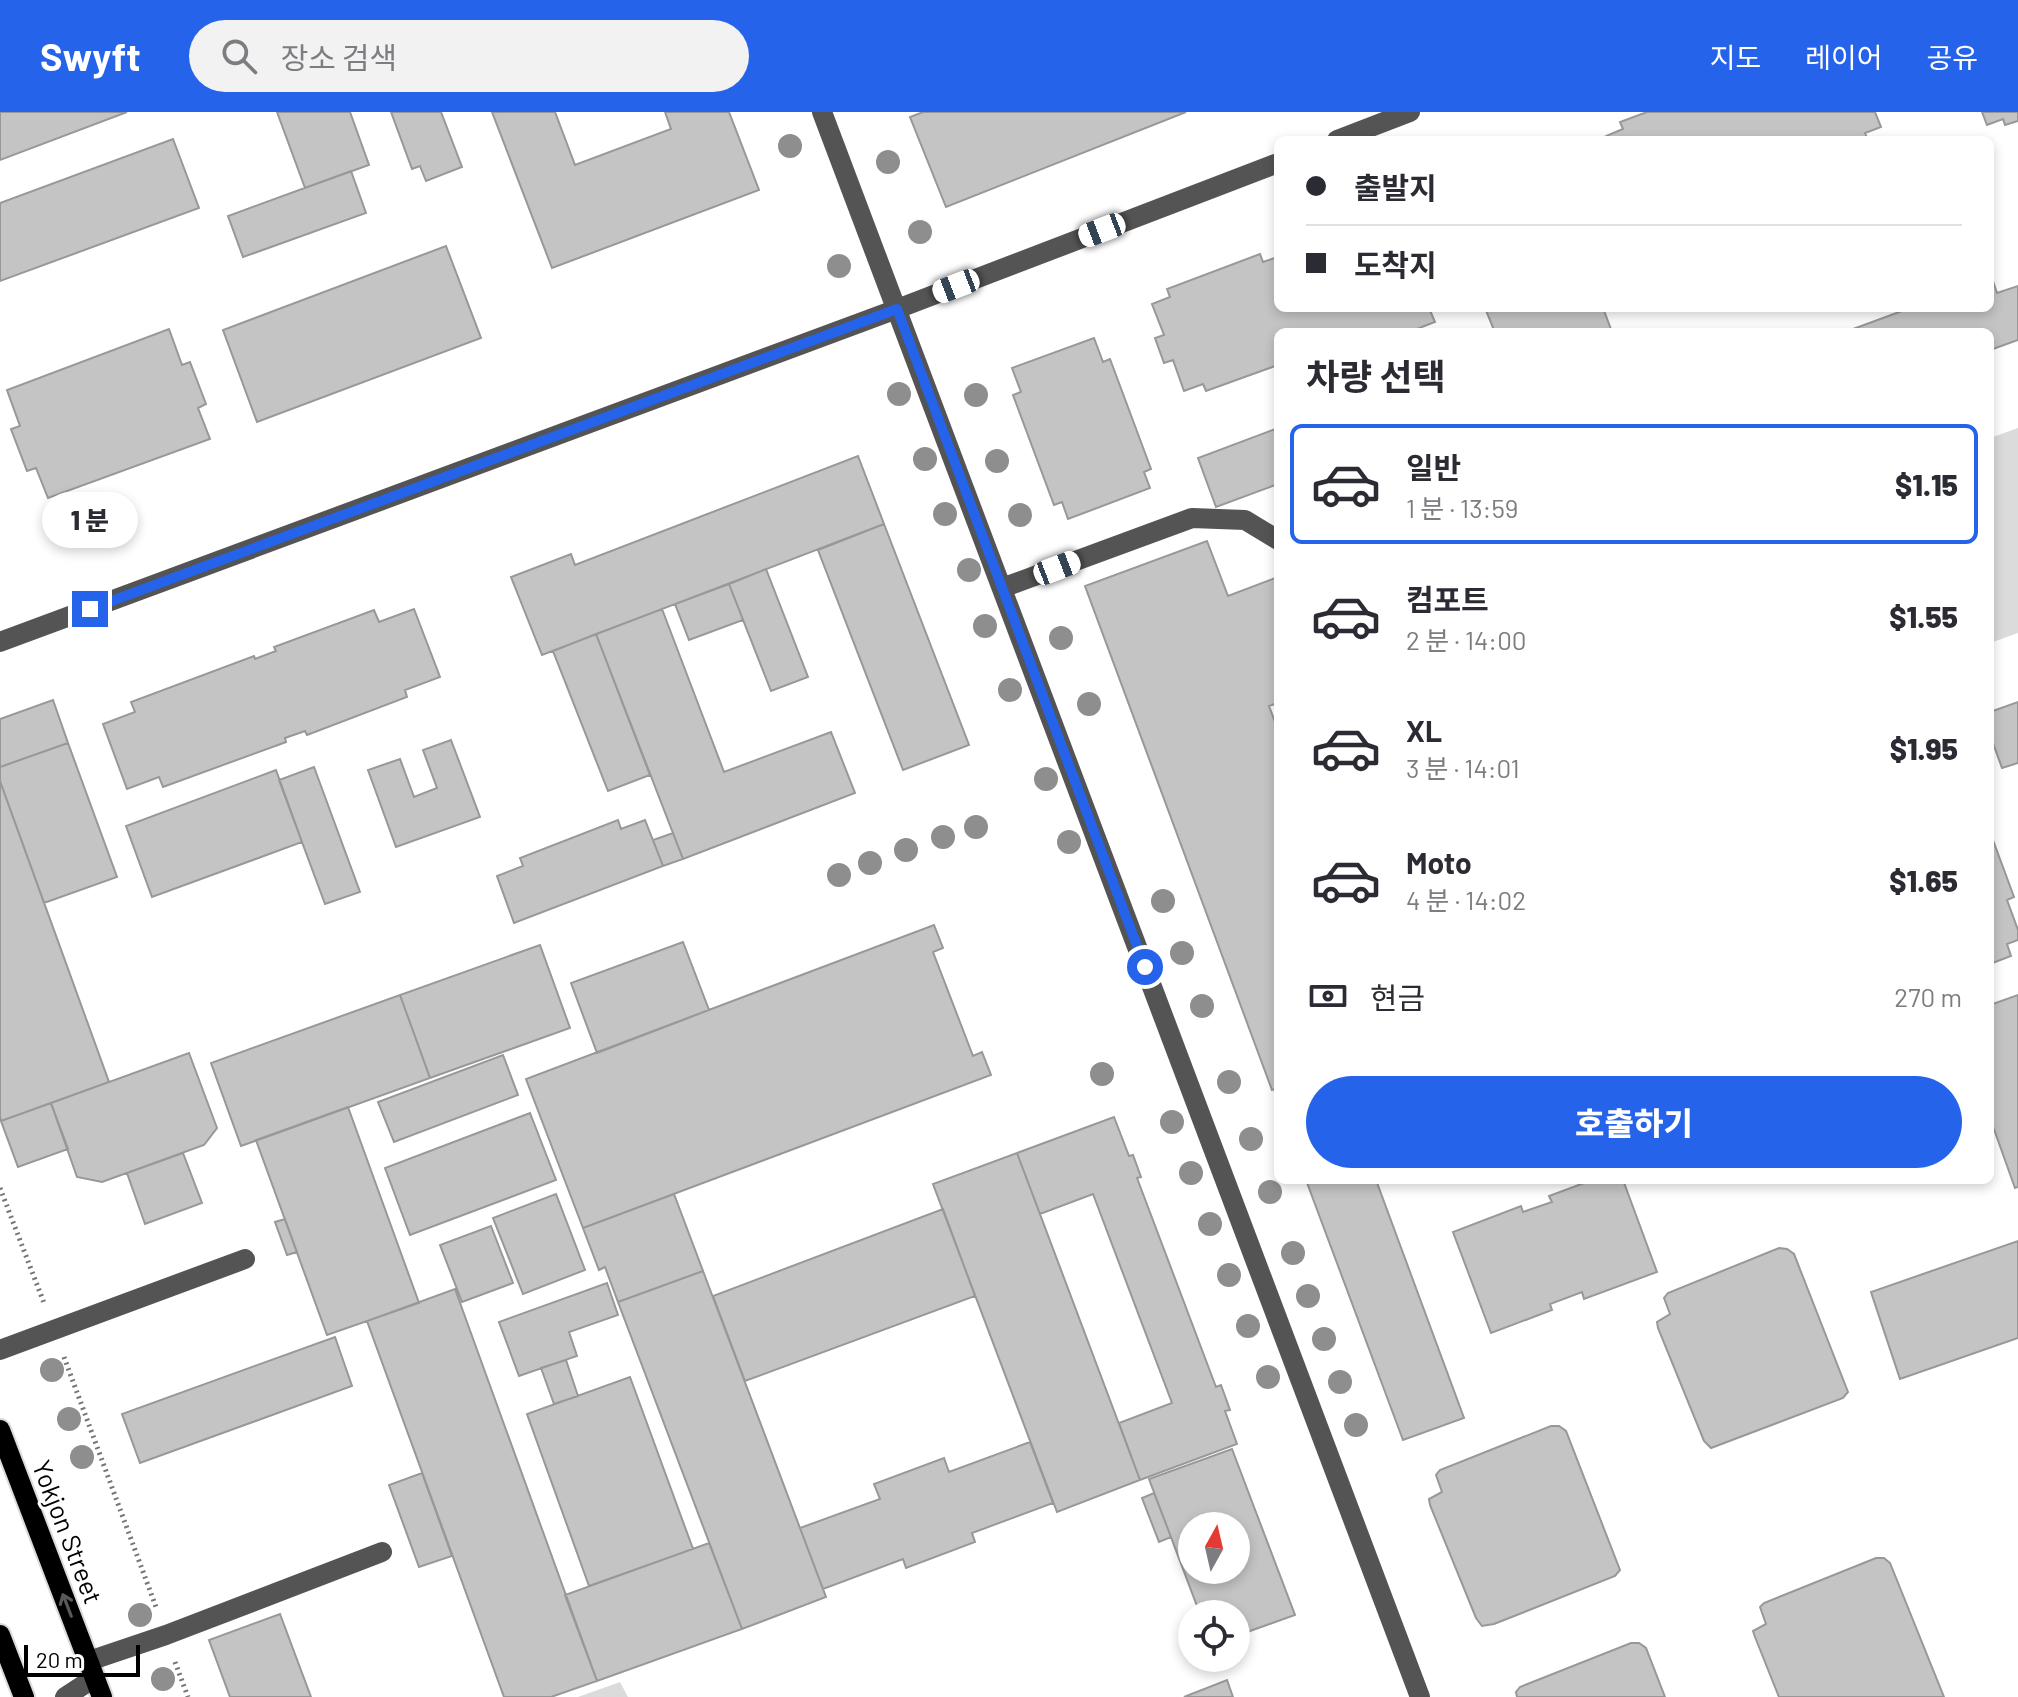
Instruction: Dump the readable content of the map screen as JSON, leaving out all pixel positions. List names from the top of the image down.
{
  "streets": {
    "main road": ["Yokjon Street"]
  },
  "one_way": ["Yokjon Street"],
  "scale_bar": "20 m",
  "north": "top",
  "page": {
    "header": "Swyft",
    "search": "장소 검색",
    "nav": ["지도", "레이어", "공유"],
    "banner": ["출발지", "도착지"],
    "heading": "차량 선택",
    "list": [
      {
        "name": "일반",
        "note": "1 분 · 13:59",
        "value": "$1.15"
      },
      {
        "name": "컴포트",
        "note": "2 분 · 14:00",
        "value": "$1.55"
      },
      {
        "name": "XL",
        "note": "3 분 · 14:01",
        "value": "$1.95"
      },
      {
        "name": "Moto",
        "note": "4 분 · 14:02",
        "value": "$1.65"
      }
    ],
    "bubble": "1 분",
    "pay": ["현금", "270 m"],
    "buttons": "호출하기",
    "scale": "20 m"
  }
}
